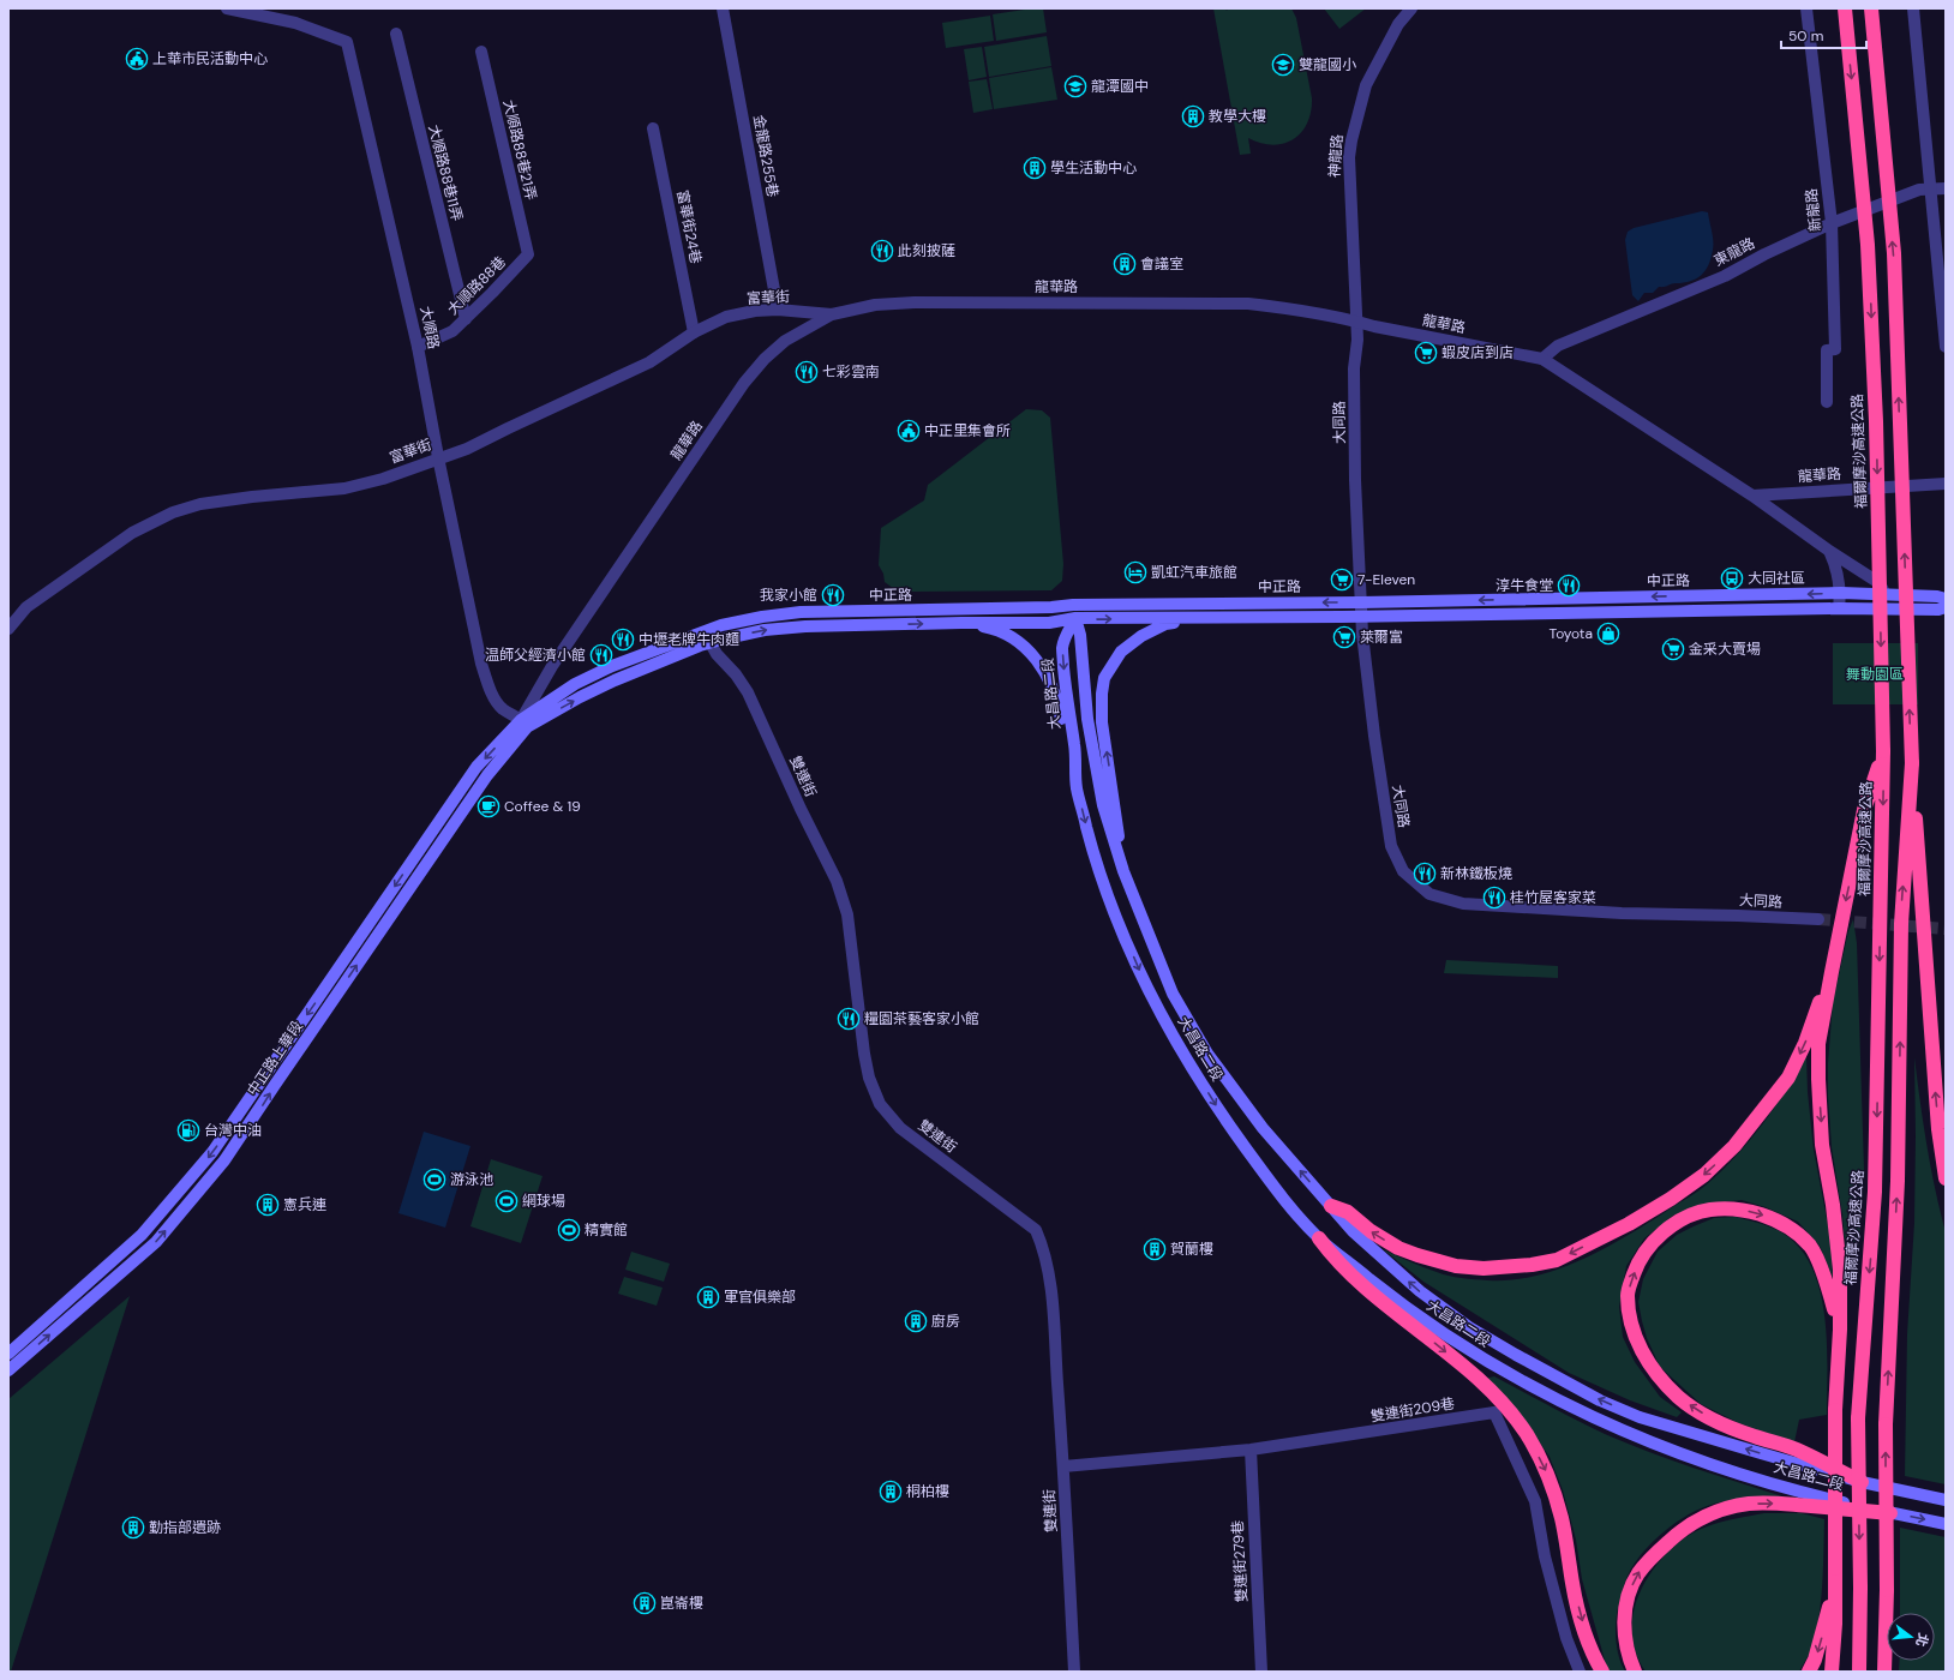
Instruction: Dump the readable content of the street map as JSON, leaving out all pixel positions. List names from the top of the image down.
{
  "streets": {
    "highway": ["福爾摩沙高速公路"],
    "main road": ["中正路", "大昌路二段", "中正路上華段"],
    "street": [
      "大順路88巷21弄",
      "金龍路255巷",
      "神龍路",
      "大順路88巷11弄",
      "新龍路",
      "富華街24巷",
      "東龍路",
      "大順路88巷",
      "龍華路",
      "富華街",
      "大順路",
      "大同路",
      "雙連街",
      "雙連街209巷",
      "雙連街279巷"
    ]
  },
  "crossings": [
    ["大順路88巷21弄", "大順路88巷"],
    ["金龍路255巷", "富華街"],
    ["神龍路", "龍華路"],
    ["神龍路", "大同路"],
    ["大順路88巷11弄", "大順路88巷"],
    ["新龍路", "東龍路"],
    ["富華街24巷", "富華街"],
    ["東龍路", "龍華路"],
    ["大順路88巷", "大順路"],
    ["龍華路", "富華街"],
    ["龍華路", "大順路"],
    ["龍華路", "大同路"],
    ["龍華路", "中正路"],
    ["龍華路", "中正路上華段"],
    ["富華街", "大順路"],
    ["大順路", "中正路"],
    ["大順路", "中正路上華段"],
    ["大同路", "中正路"],
    ["中正路", "大昌路二段"],
    ["中正路", "雙連街"],
    ["中正路", "中正路上華段"],
    ["雙連街", "雙連街209巷"],
    ["雙連街209巷", "雙連街279巷"]
  ],
  "parks": ["舞動園區"],
  "places": {
    "public building": ["上華市民活動中心", "中正里集會所"],
    "school or university": ["雙龍國小", "龍潭國中"],
    "building": [
      "教學大樓",
      "學生活動中心",
      "會議室",
      "憲兵連",
      "賀蘭樓",
      "軍官俱樂部",
      "廚房",
      "桐柏樓",
      "勤指部遺跡",
      "崑崙樓"
    ],
    "restaurant": [
      "此刻披薩",
      "七彩雲南",
      "淳牛食堂",
      "我家小館",
      "中壢老牌牛肉麵",
      "温師父經濟小館",
      "新林鐵板燒",
      "桂竹屋客家菜",
      "糧園茶藝客家小館"
    ],
    "supermarket": [
      "蝦皮店到店",
      "7-Eleven",
      "萊爾富",
      "金采大賣場"
    ],
    "hotel": ["凱虹汽車旅館"],
    "bus stop": ["大同社區"],
    "shop": ["Toyota"],
    "cafe": ["Coffee & 19"],
    "fuel station": ["台灣中油"],
    "sports": ["游泳池", "網球場", "精實館"]
  },
  "scale_bar": "50 m",
  "north": "right"
}
